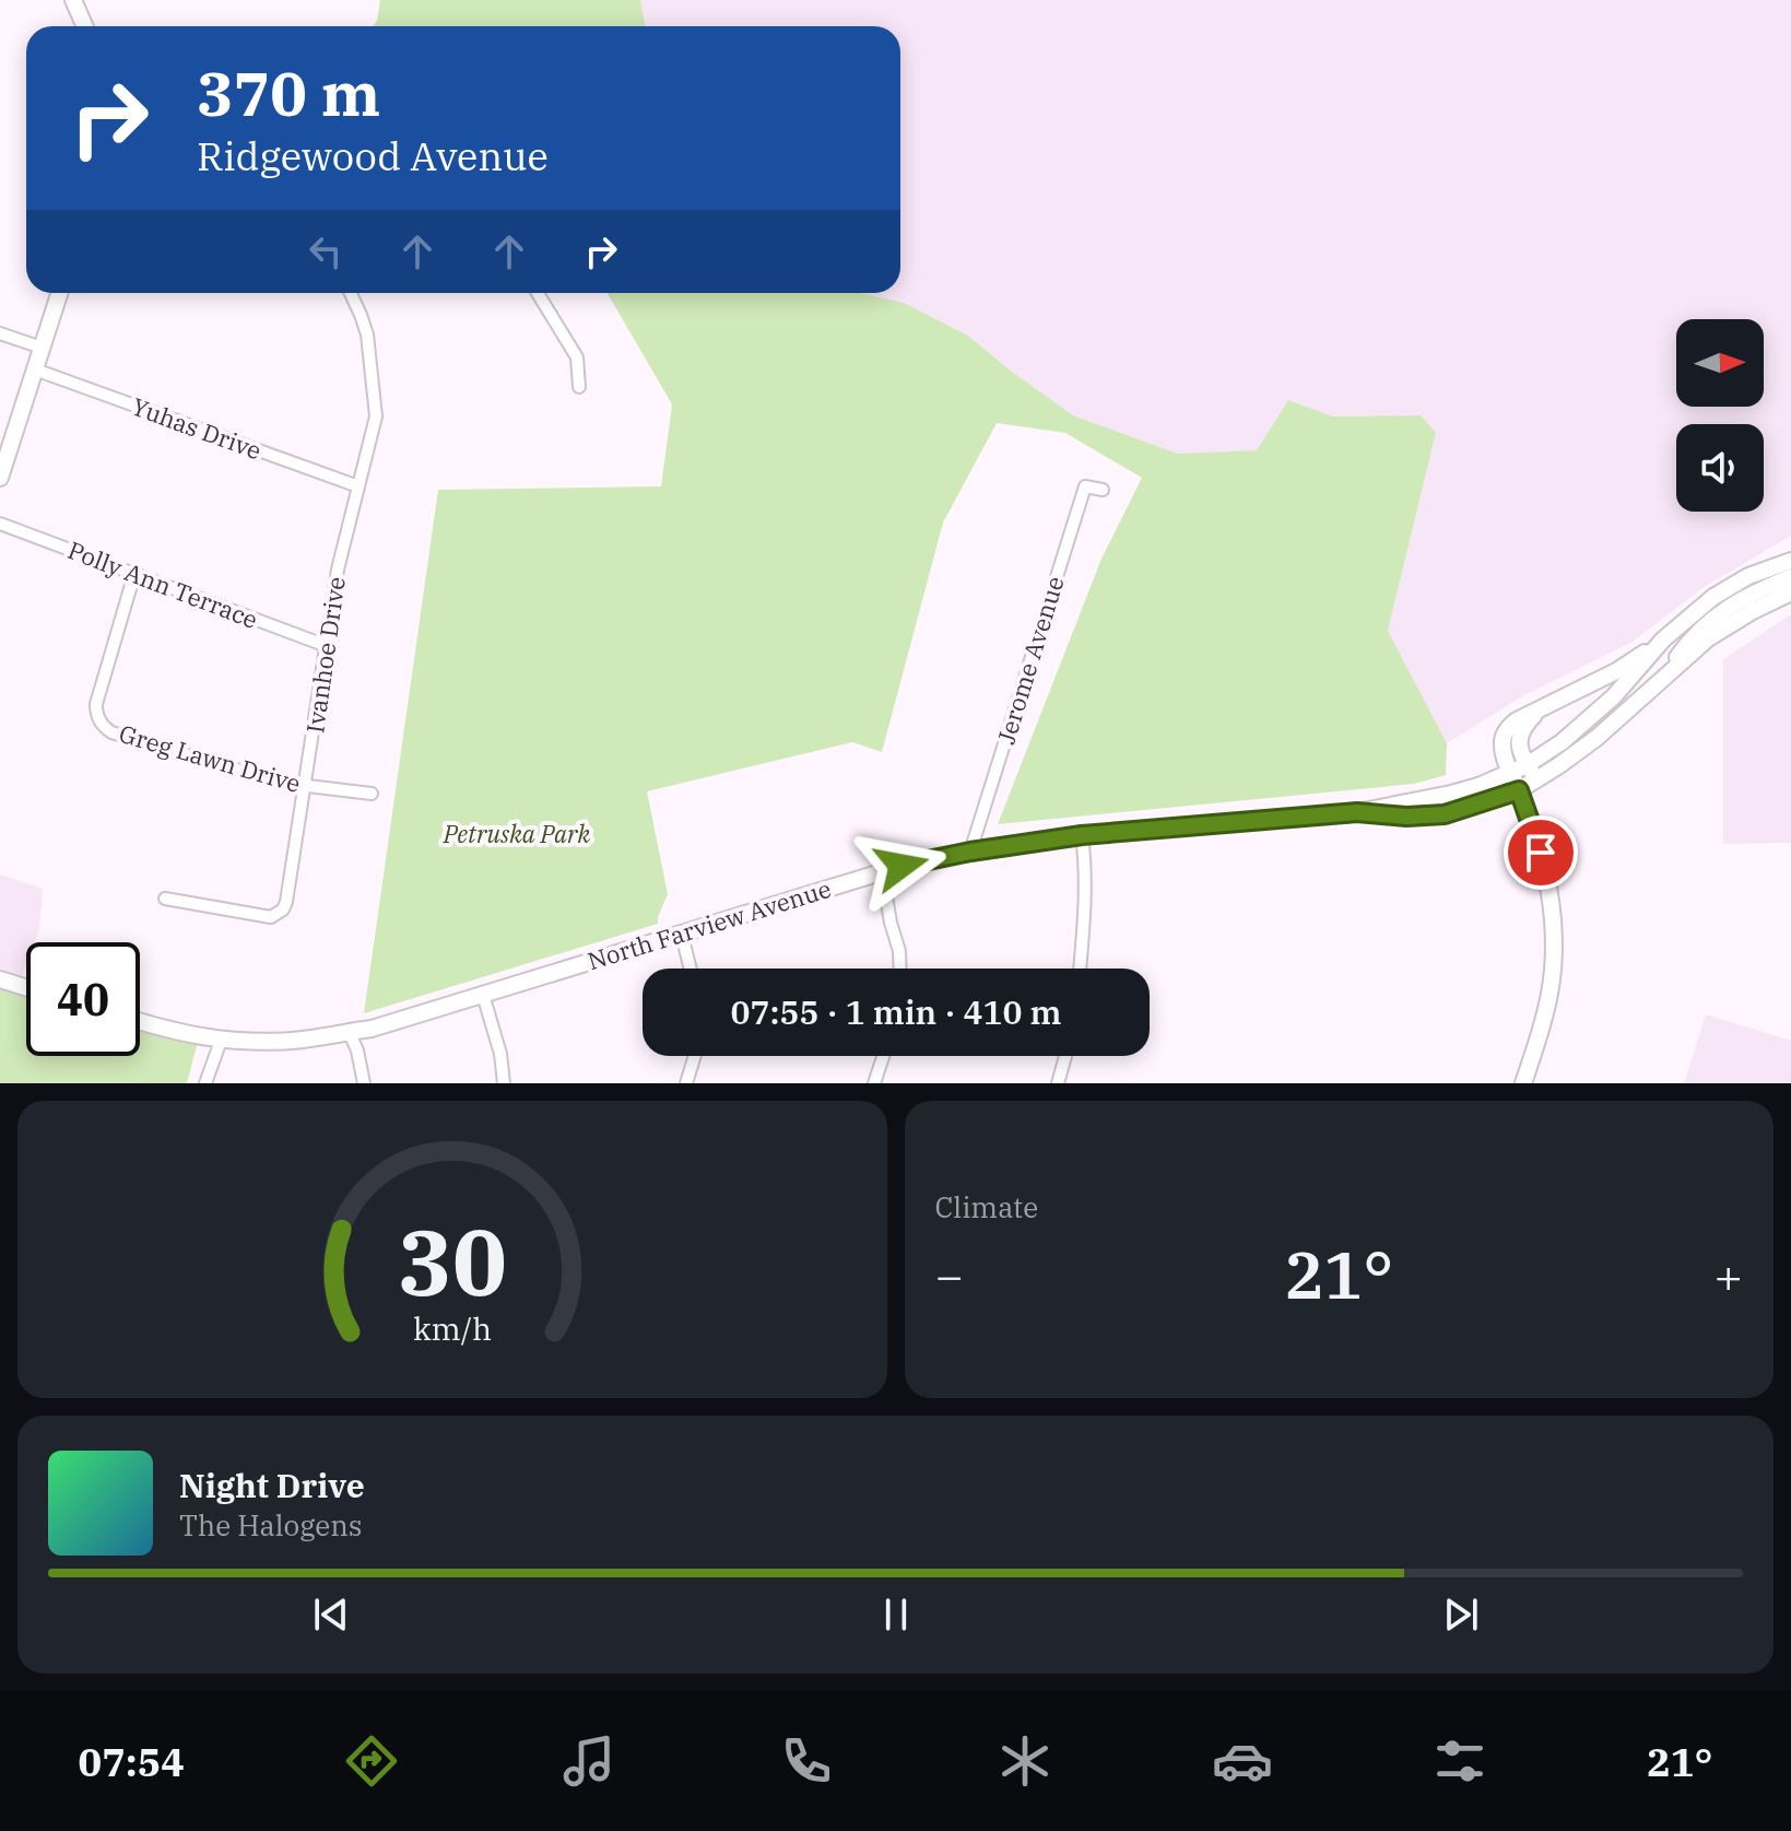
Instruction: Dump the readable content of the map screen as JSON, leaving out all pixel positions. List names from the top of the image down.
{
  "streets": {
    "street": [
      "Yuhas Drive",
      "Polly Ann Terrace",
      "Ivanhoe Drive",
      "Jerome Avenue",
      "Greg Lawn Drive",
      "North Farview Avenue"
    ]
  },
  "crossings": [
    ["Yuhas Drive", "Ivanhoe Drive"],
    ["Polly Ann Terrace", "Ivanhoe Drive"],
    ["Polly Ann Terrace", "Greg Lawn Drive"],
    ["Ivanhoe Drive", "Greg Lawn Drive"],
    ["Jerome Avenue", "North Farview Avenue"]
  ],
  "parks": ["Petruska Park"],
  "north": "right",
  "page": {
    "turn": ["370 m", "Ridgewood Avenue"],
    "limit": "40",
    "trip": "07:55 · 1 min · 410 m",
    "tile": "Climate",
    "heat": ["−", "21°", "+"],
    "song": ["Night Drive", "The Halogens"],
    "tabs": ["07:54", "21°"],
    "gauge": ["30", "km/h"]
  }
}
